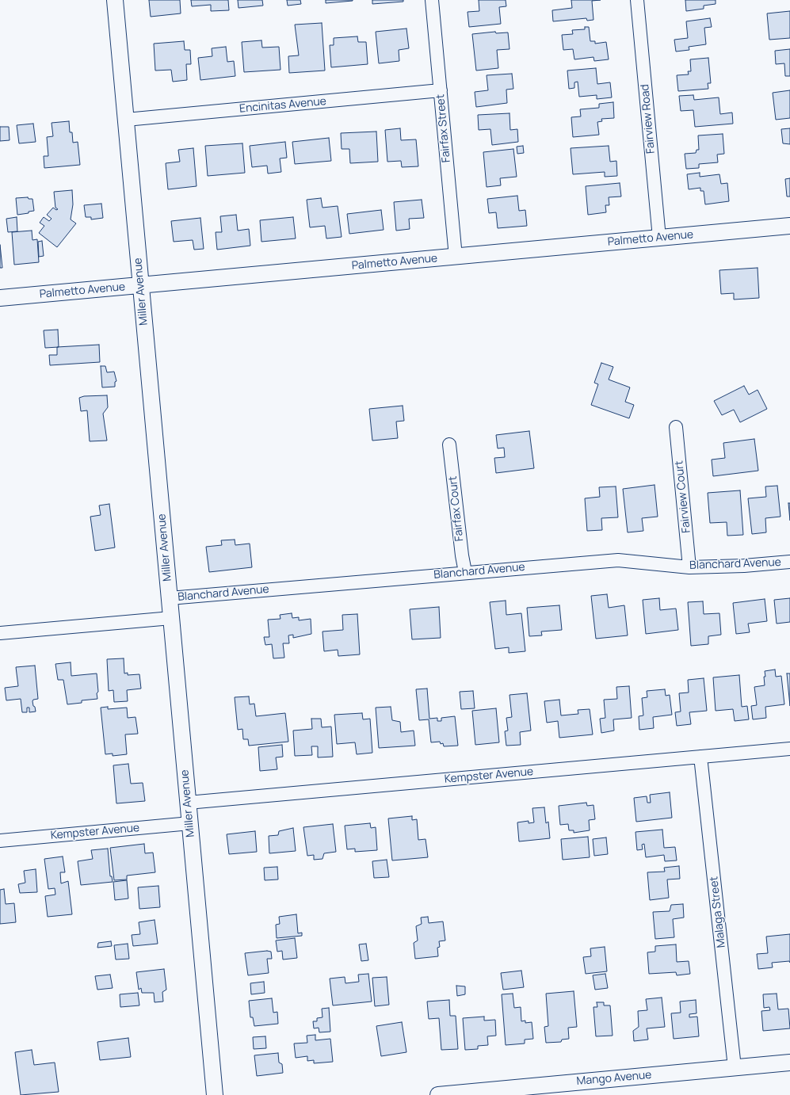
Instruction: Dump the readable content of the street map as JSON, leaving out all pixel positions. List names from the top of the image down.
{
  "streets": {
    "street": [
      "Encinitas Avenue",
      "Fairview Road",
      "Fairfax Street",
      "Palmetto Avenue",
      "Miller Avenue",
      "Fairview Court",
      "Fairfax Court",
      "Blanchard Avenue",
      "Kempster Avenue",
      "Malaga Street",
      "Mango Avenue"
    ]
  },
  "crossings": [
    ["Encinitas Avenue", "Fairfax Street"],
    ["Encinitas Avenue", "Miller Avenue"],
    ["Fairview Road", "Palmetto Avenue"],
    ["Fairfax Street", "Palmetto Avenue"],
    ["Palmetto Avenue", "Miller Avenue"],
    ["Miller Avenue", "Blanchard Avenue"],
    ["Miller Avenue", "Kempster Avenue"],
    ["Fairview Court", "Blanchard Avenue"],
    ["Fairfax Court", "Blanchard Avenue"],
    ["Kempster Avenue", "Malaga Street"],
    ["Malaga Street", "Mango Avenue"]
  ]
}
